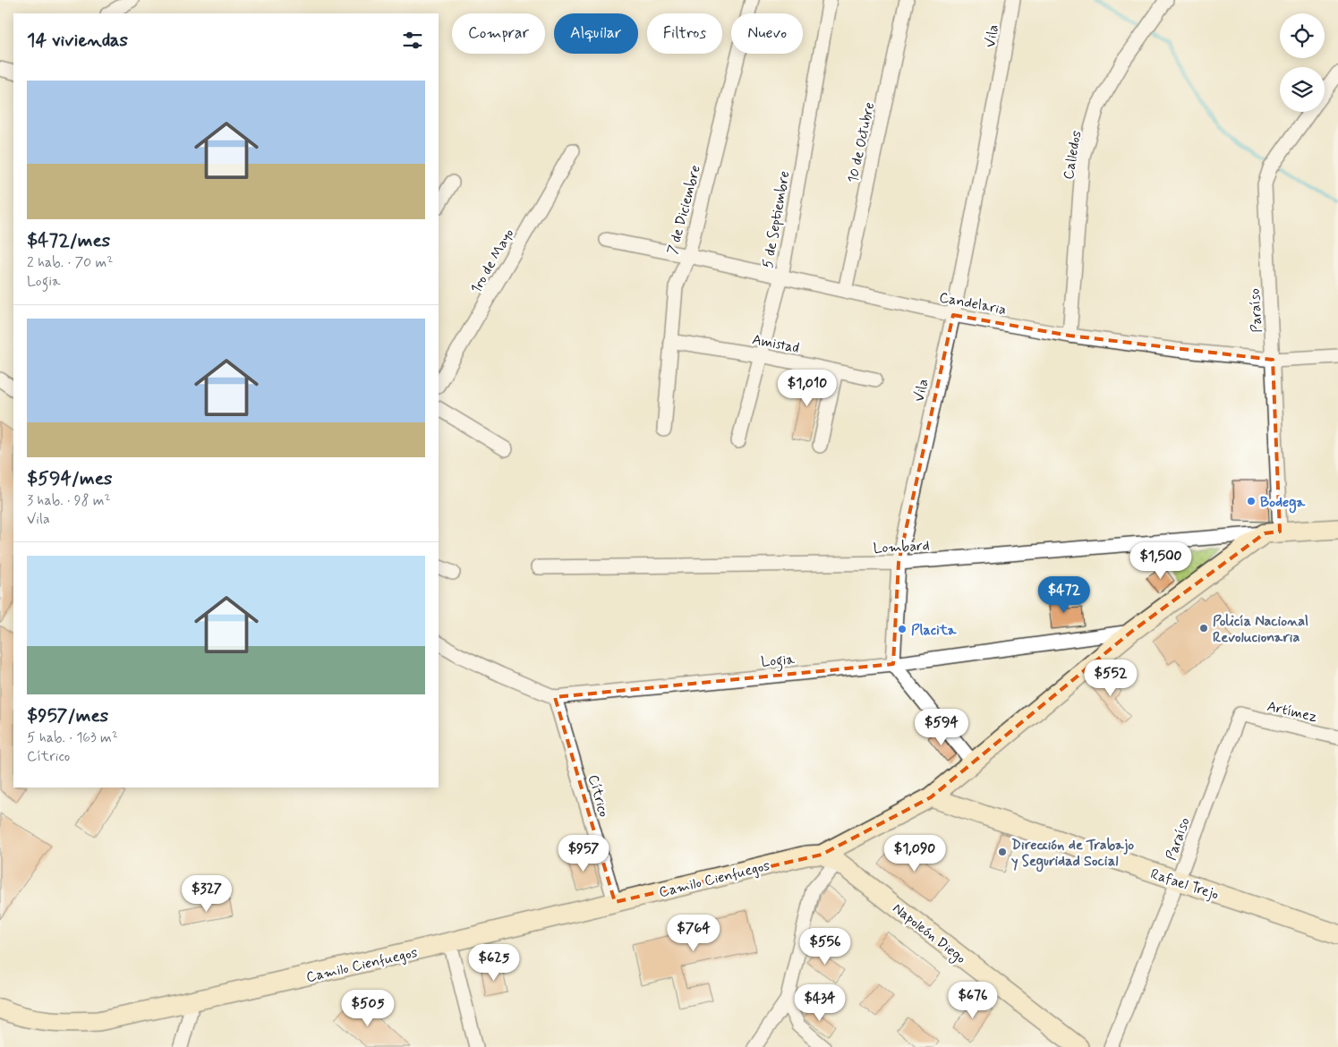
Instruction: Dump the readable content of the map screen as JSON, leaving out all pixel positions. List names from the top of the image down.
{
  "streets": {
    "main road": ["Camilo Cienfuegos", "Rafael Trejo", "Napoleón Diego"],
    "street": [
      "Vila",
      "10 de Octubre",
      "Calledos",
      "7 de Diciembre",
      "5 de Septiembre",
      "1ro de Mayo",
      "Candelaria",
      "Paraíso",
      "Amistad",
      "Lombard",
      "Logia",
      "Artímez",
      "Cítrico"
    ]
  },
  "crossings": [
    ["Vila", "Candelaria"],
    ["Vila", "Lombard"],
    ["Vila", "Logia"],
    ["10 de Octubre", "Candelaria"],
    ["Calledos", "Candelaria"],
    ["7 de Diciembre", "Candelaria"],
    ["7 de Diciembre", "Amistad"],
    ["5 de Septiembre", "Candelaria"],
    ["5 de Septiembre", "Amistad"],
    ["Candelaria", "Paraíso"],
    ["Paraíso", "Lombard"],
    ["Paraíso", "Artímez"],
    ["Paraíso", "Camilo Cienfuegos"],
    ["Paraíso", "Rafael Trejo"],
    ["Lombard", "Camilo Cienfuegos"],
    ["Logia", "Cítrico"],
    ["Logia", "Camilo Cienfuegos"],
    ["Cítrico", "Camilo Cienfuegos"],
    ["Camilo Cienfuegos", "Rafael Trejo"],
    ["Camilo Cienfuegos", "Napoleón Diego"]
  ],
  "places": [
    "Bodega",
    "Policía Nacional Revolucionaria",
    "Placita",
    "Dirección de Trabajo y Seguridad Social"
  ],
  "page": {
    "chip": [
      "Comprar",
      "Alquilar",
      "Filtros",
      "Nuevo"
    ],
    "heading": "14 viviendas",
    "list": [
      {
        "name": "$472/mes",
        "note": "2 hab. · 70 m² · Logia"
      },
      {
        "name": "$594/mes",
        "note": "3 hab. · 98 m² · Vila"
      },
      {
        "name": "$957/mes",
        "note": "5 hab. · 163 m² · Cítrico"
      }
    ],
    "price": [
      "$1,010",
      "$1,500",
      "$472",
      "$552",
      "$594",
      "$957",
      "$1,090",
      "$327",
      "$764",
      "$556",
      "$625",
      "$676",
      "$434",
      "$505"
    ]
  }
}
